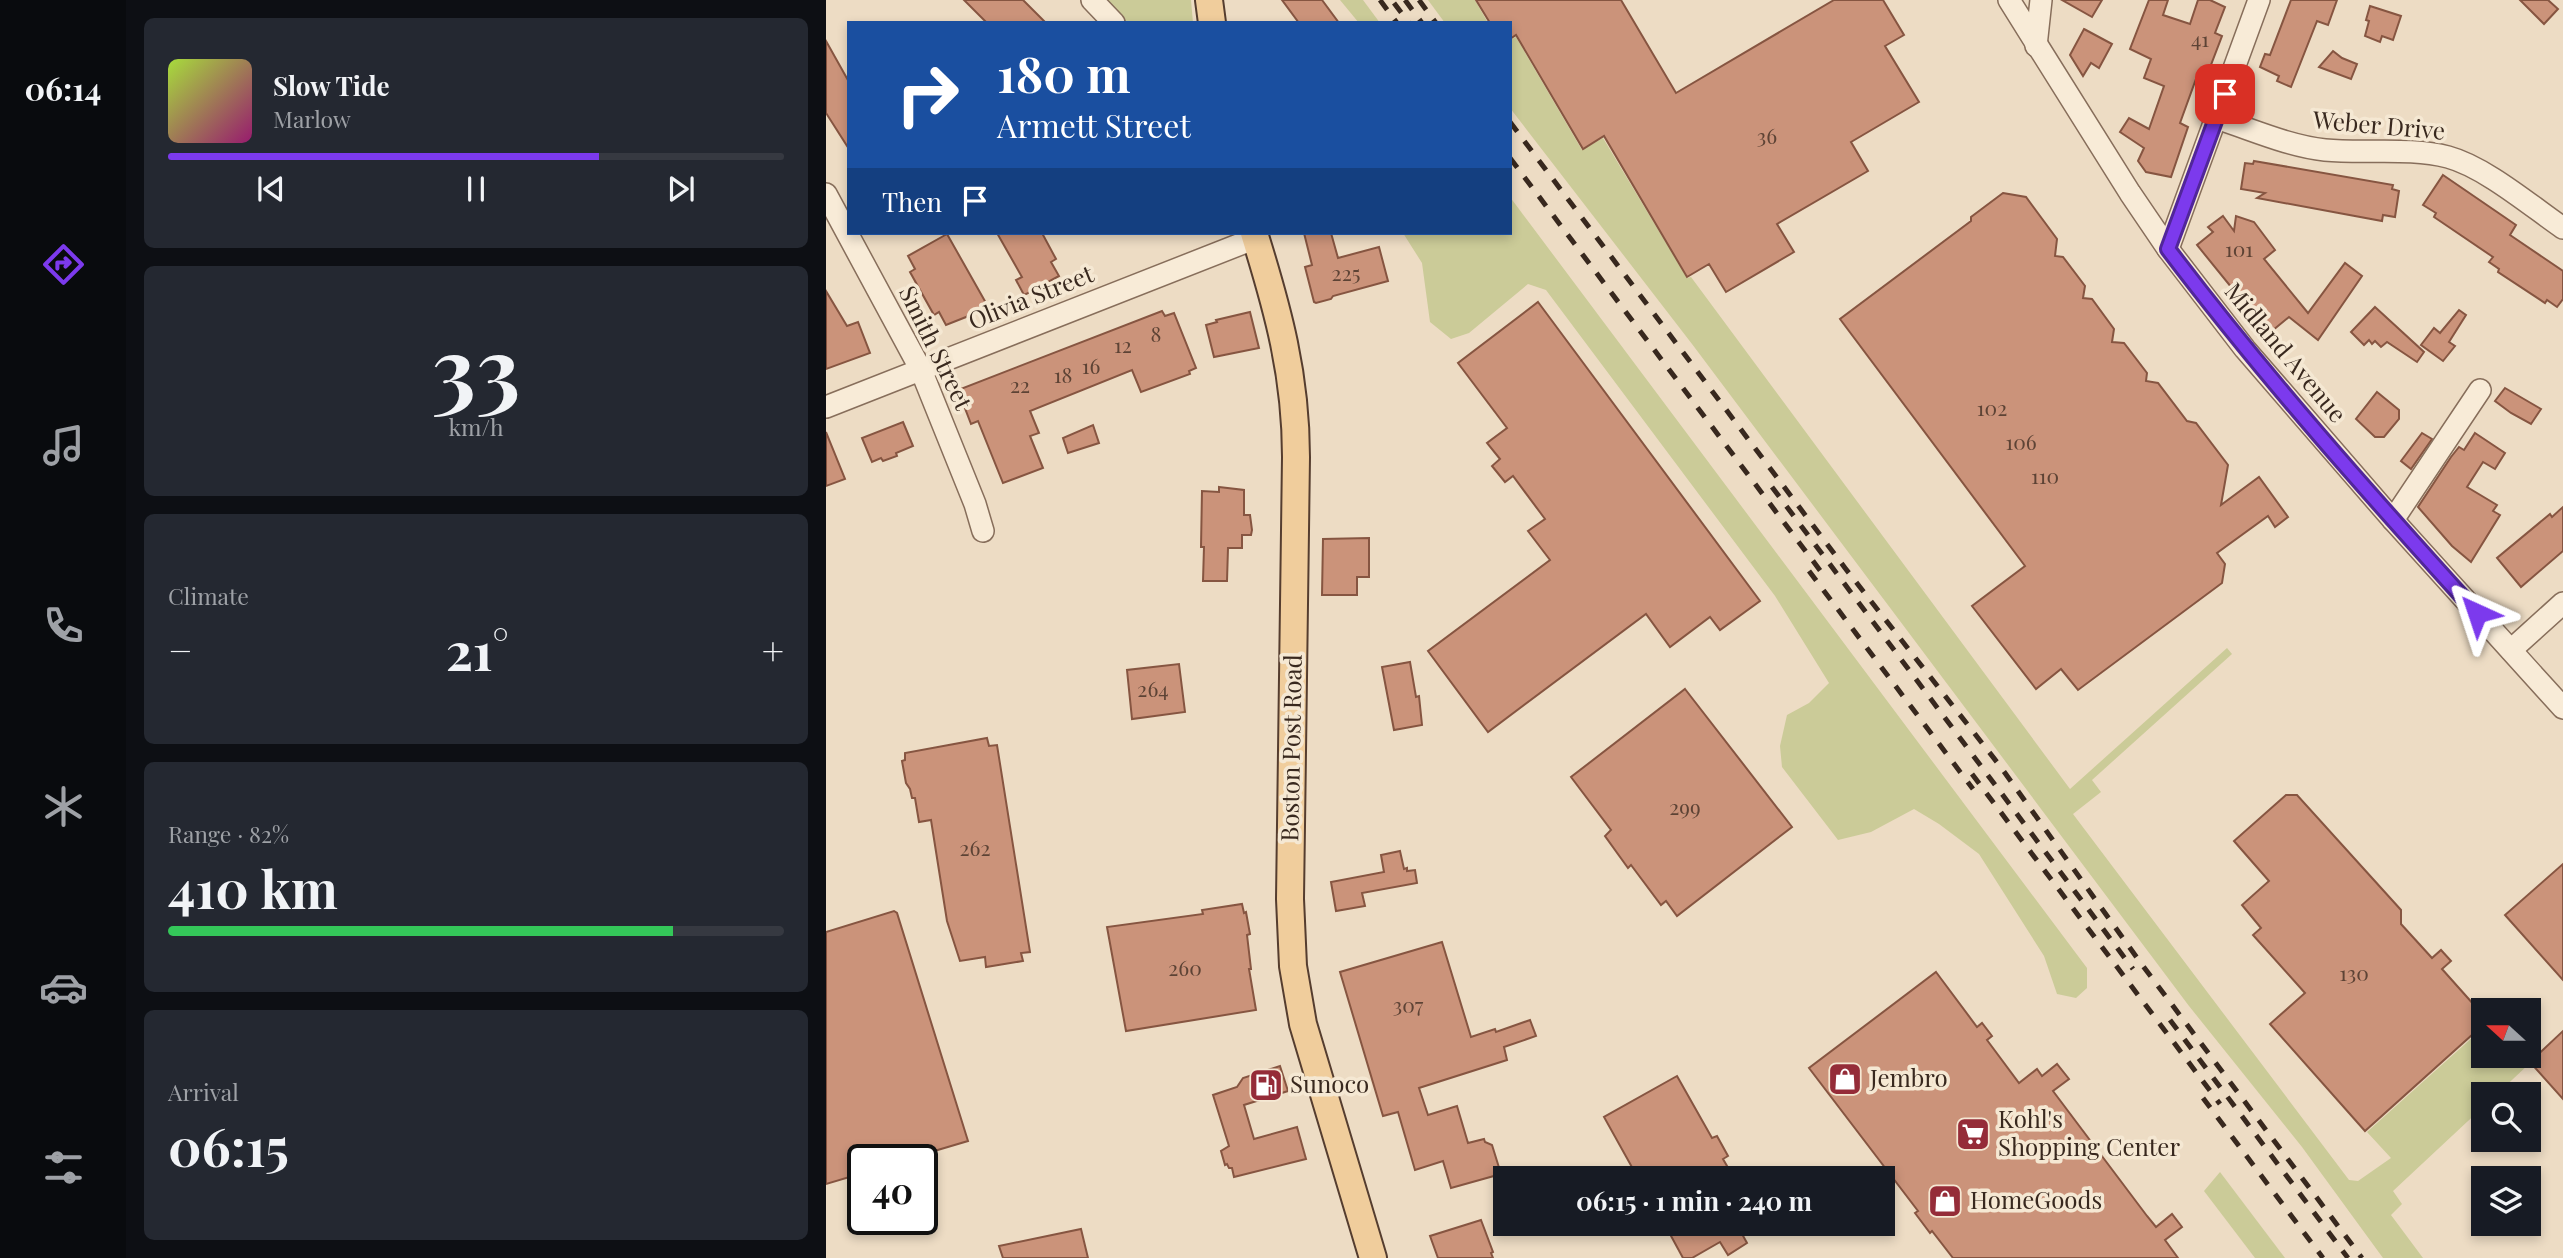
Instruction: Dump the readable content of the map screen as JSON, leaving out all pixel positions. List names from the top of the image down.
{
  "streets": {
    "main road": ["Boston Post Road"],
    "street": [
      "Weber Drive",
      "Olivia Street",
      "Smith Street",
      "Midland Avenue"
    ]
  },
  "crossings": [
    ["Olivia Street", "Smith Street"],
    ["Olivia Street", "Boston Post Road"]
  ],
  "places": {
    "shop": ["Jembro", "HomeGoods"],
    "fuel station": ["Sunoco"],
    "supermarket": ["Kohl's Shopping Center"]
  },
  "house_numbers": [
    "41",
    "36",
    "101",
    "225",
    "8",
    "12",
    "16",
    "18",
    "22",
    "102",
    "106",
    "110",
    "264",
    "299",
    "262",
    "260",
    "130",
    "307"
  ],
  "north": "left",
  "page": {
    "tabs": "06:14",
    "turn": ["180 m", "Armett Street"],
    "song": ["Slow Tide", "Marlow"],
    "then": "Then",
    "tile": [
      ["33", "km/h"],
      "Climate",
      ["Range · 82%", "410 km"],
      ["Arrival", "06:15"]
    ],
    "heat": ["−", "21°", "+"],
    "limit": "40",
    "trip": "06:15 · 1 min · 240 m"
  }
}
